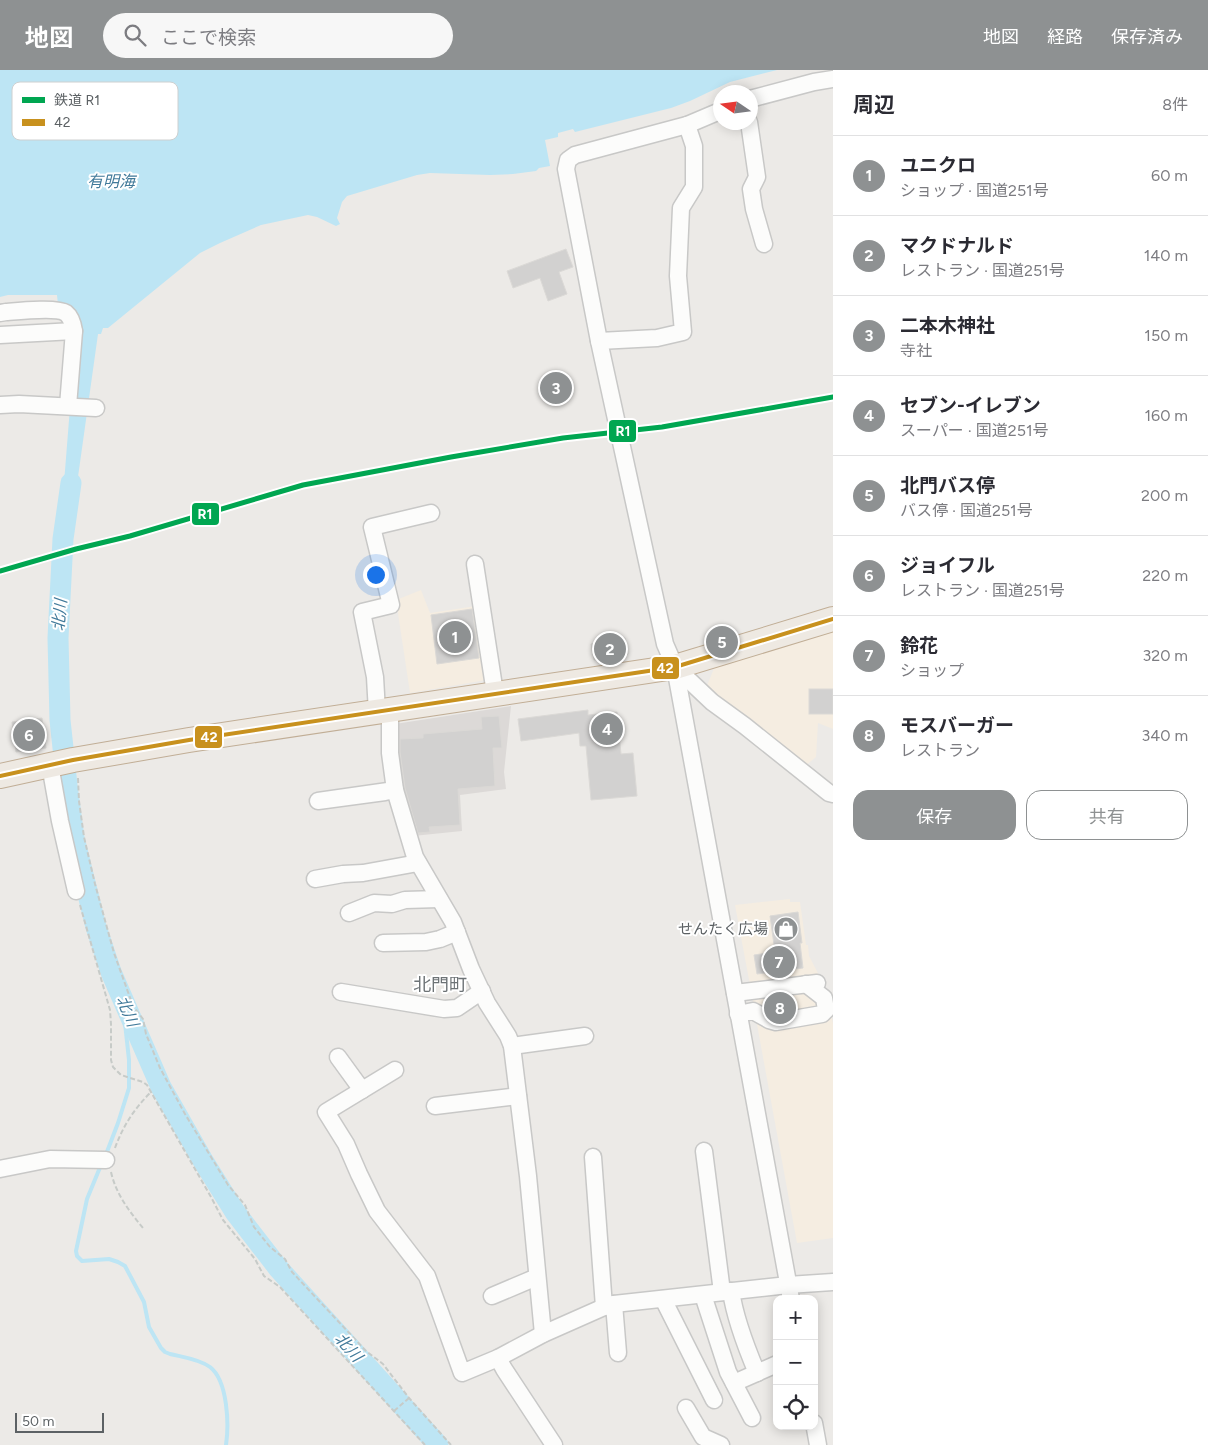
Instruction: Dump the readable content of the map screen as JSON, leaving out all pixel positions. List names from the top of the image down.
{
  "districts": ["北門町"],
  "water": ["有明海", "北川"],
  "places": {
    "shop": ["せんたく広場"]
  },
  "lines": ["rail line R1", "transit line 42"],
  "legend": ["鉄道 R1", "42"],
  "scale_bar": "50 m",
  "north": "left",
  "page": {
    "header": "地図",
    "search": "ここで検索",
    "nav": ["地図", "経路", "保存済み"],
    "heading": ["周辺", "8件"],
    "list": [
      {
        "mark": "1",
        "name": "ユニクロ",
        "note": "ショップ · 国道251号",
        "value": "60 m"
      },
      {
        "mark": "2",
        "name": "マクドナルド",
        "note": "レストラン · 国道251号",
        "value": "140 m"
      },
      {
        "mark": "3",
        "name": "二本木神社",
        "note": "寺社",
        "value": "150 m"
      },
      {
        "mark": "4",
        "name": "セブン-イレブン",
        "note": "スーパー · 国道251号",
        "value": "160 m"
      },
      {
        "mark": "5",
        "name": "北門バス停",
        "note": "バス停 · 国道251号",
        "value": "200 m"
      },
      {
        "mark": "6",
        "name": "ジョイフル",
        "note": "レストラン · 国道251号",
        "value": "220 m"
      },
      {
        "mark": "7",
        "name": "鈴花",
        "note": "ショップ",
        "value": "320 m"
      },
      {
        "mark": "8",
        "name": "モスバーガー",
        "note": "レストラン",
        "value": "340 m"
      }
    ],
    "pins": [
      "3",
      "1",
      "5",
      "2",
      "4",
      "6",
      "7",
      "8"
    ],
    "buttons": ["保存", "共有"],
    "map_buttons": ["+", "−"],
    "scale": "50 m"
  }
}
